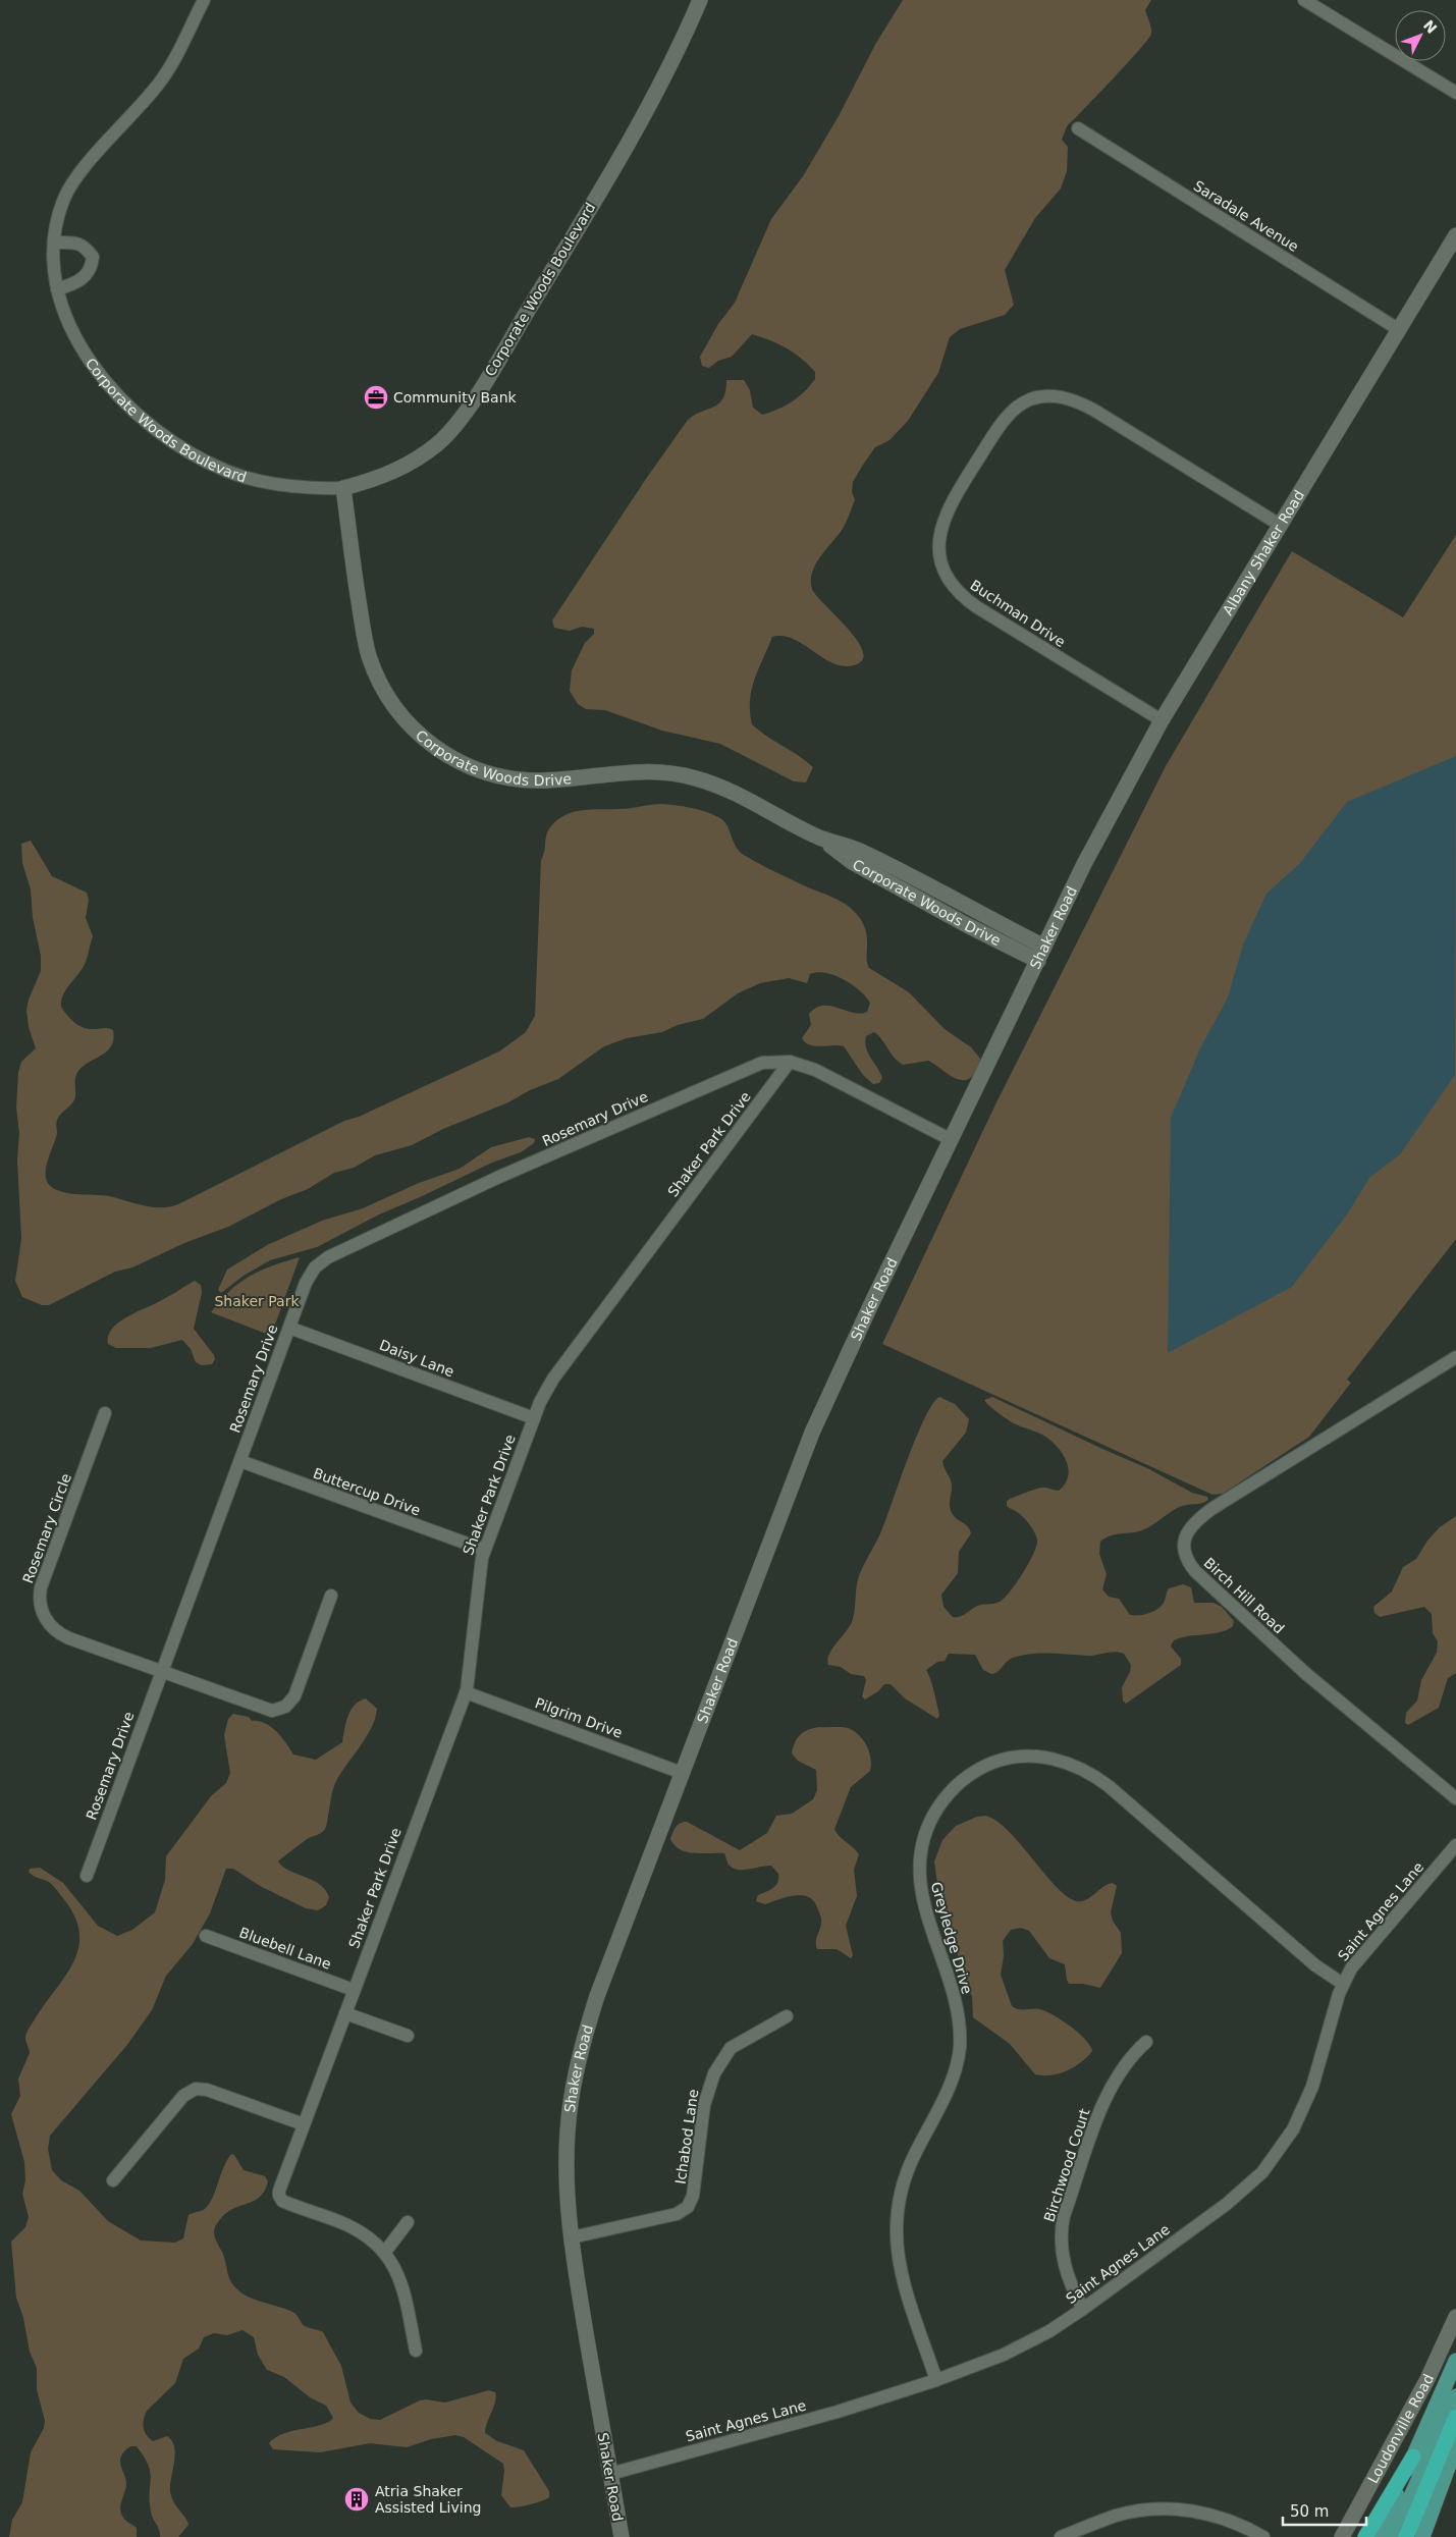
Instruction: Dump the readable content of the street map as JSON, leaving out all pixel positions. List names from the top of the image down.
{
  "streets": {
    "main road": [
      "Corporate Woods Boulevard",
      "Albany Shaker Road",
      "Corporate Woods Drive",
      "Shaker Road",
      "Loudonville Road"
    ],
    "street": [
      "Saradale Avenue",
      "Buchman Drive",
      "Rosemary Drive",
      "Shaker Park Drive",
      "Daisy Lane",
      "Buttercup Drive",
      "Rosemary Circle",
      "Birch Hill Road",
      "Pilgrim Drive",
      "Saint Agnes Lane",
      "Greyledge Drive",
      "Bluebell Lane",
      "Ichabod Lane",
      "Birchwood Court"
    ]
  },
  "crossings": [
    ["Saradale Avenue", "Albany Shaker Road"],
    ["Corporate Woods Boulevard", "Corporate Woods Drive"],
    ["Albany Shaker Road", "Buchman Drive"],
    ["Albany Shaker Road", "Shaker Road"],
    ["Corporate Woods Drive", "Shaker Road"],
    ["Shaker Road", "Pilgrim Drive"],
    ["Shaker Road", "Saint Agnes Lane"],
    ["Shaker Road", "Ichabod Lane"],
    ["Rosemary Drive", "Shaker Park Drive"],
    ["Rosemary Drive", "Daisy Lane"],
    ["Rosemary Drive", "Buttercup Drive"],
    ["Rosemary Drive", "Rosemary Circle"],
    ["Shaker Park Drive", "Daisy Lane"],
    ["Shaker Park Drive", "Buttercup Drive"],
    ["Shaker Park Drive", "Pilgrim Drive"],
    ["Shaker Park Drive", "Bluebell Lane"],
    ["Saint Agnes Lane", "Greyledge Drive"],
    ["Saint Agnes Lane", "Birchwood Court"]
  ],
  "parks": ["Shaker Park"],
  "places": {
    "office": ["Community Bank"],
    "building": ["Atria Shaker Assisted Living"]
  },
  "scale_bar": "50 m",
  "north": "top right"
}
